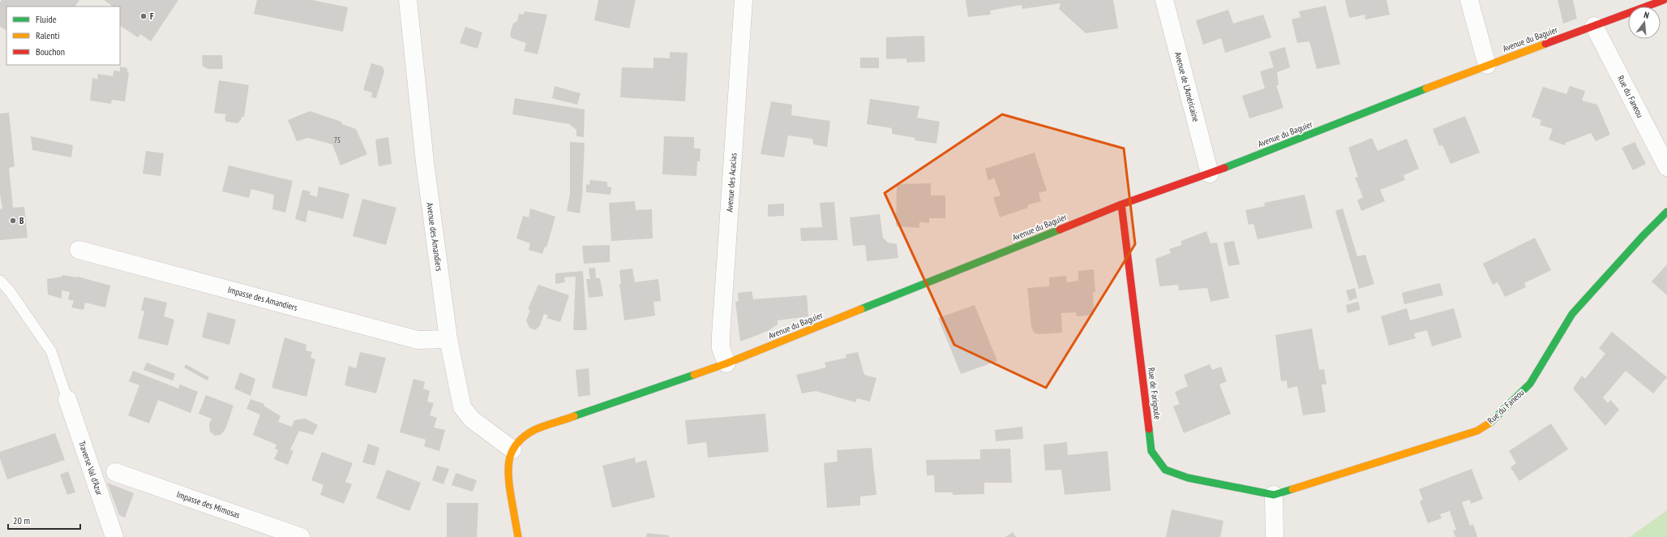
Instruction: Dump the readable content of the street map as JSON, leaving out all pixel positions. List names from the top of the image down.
{
  "streets": {
    "street": [
      "Avenue du Baguier",
      "Avenue de L'Américaine",
      "Rue du Faneou",
      "Avenue des Acacias",
      "Avenue des Amandiers",
      "Impasse des Amandiers",
      "Rue de Farigoule",
      "Traverse Val d'Azur",
      "Impasse des Mimosas"
    ]
  },
  "crossings": [
    ["Avenue du Baguier", "Avenue de L'Américaine"],
    ["Avenue du Baguier", "Rue du Faneou"],
    ["Avenue du Baguier", "Avenue des Acacias"],
    ["Avenue du Baguier", "Avenue des Amandiers"],
    ["Avenue du Baguier", "Rue de Farigoule"],
    ["Rue du Faneou", "Rue de Farigoule"],
    ["Avenue des Amandiers", "Impasse des Amandiers"]
  ],
  "places": ["F", "B"],
  "house_numbers": ["75"],
  "legend": ["Fluide", "Ralenti", "Bouchon"],
  "scale_bar": "20 m",
  "north": "top"
}
